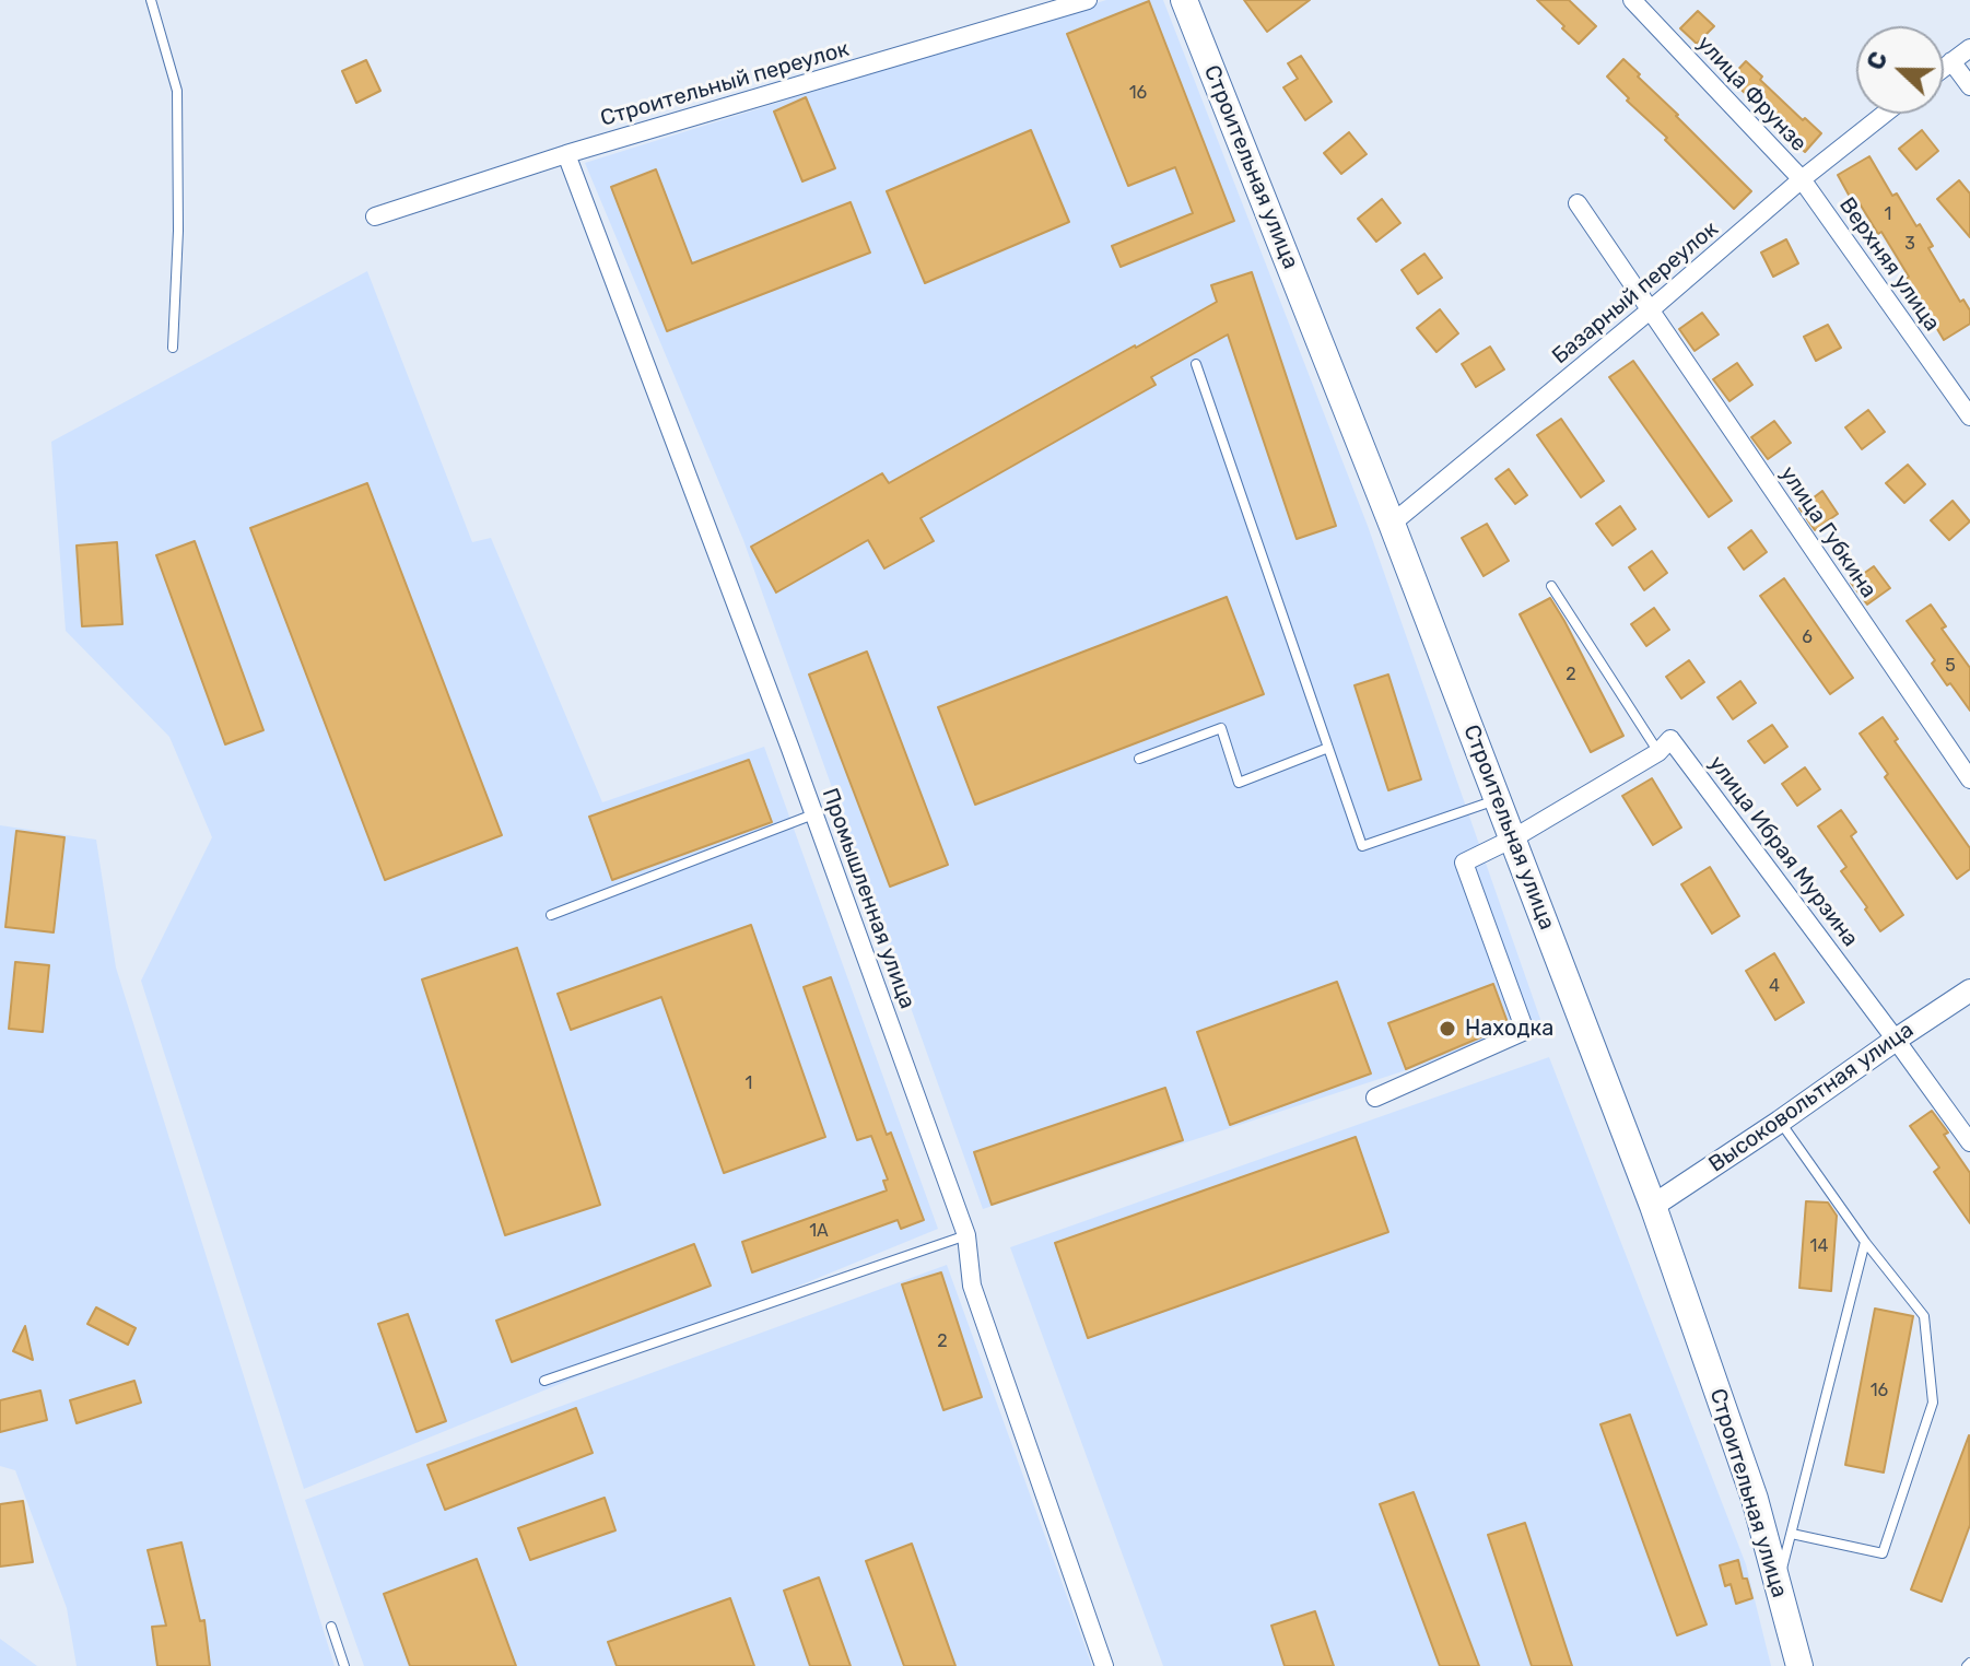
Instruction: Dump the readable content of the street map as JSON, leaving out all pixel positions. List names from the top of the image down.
{
  "streets": {
    "main road": ["Строительная улица"],
    "street": [
      "Строительный переулок",
      "улица Фрунзе",
      "Верхняя улица",
      "Базарный переулок",
      "улица Губкина",
      "улица Ибрая Мурзина",
      "Промышленная улица",
      "Высоковольтная улица"
    ]
  },
  "crossings": [
    ["Строительный переулок", "Промышленная улица"],
    ["улица Фрунзе", "Верхняя улица"],
    ["улица Фрунзе", "Базарный переулок"],
    ["Строительная улица", "Базарный переулок"],
    ["Строительная улица", "Высоковольтная улица"],
    ["Верхняя улица", "Базарный переулок"],
    ["Базарный переулок", "улица Губкина"],
    ["улица Ибрая Мурзина", "Высоковольтная улица"]
  ],
  "places": ["Находка"],
  "house_numbers": [
    "16",
    "1",
    "3",
    "6",
    "5",
    "2",
    "4",
    "1",
    "1А",
    "14",
    "2",
    "16"
  ],
  "north": "left"
}
